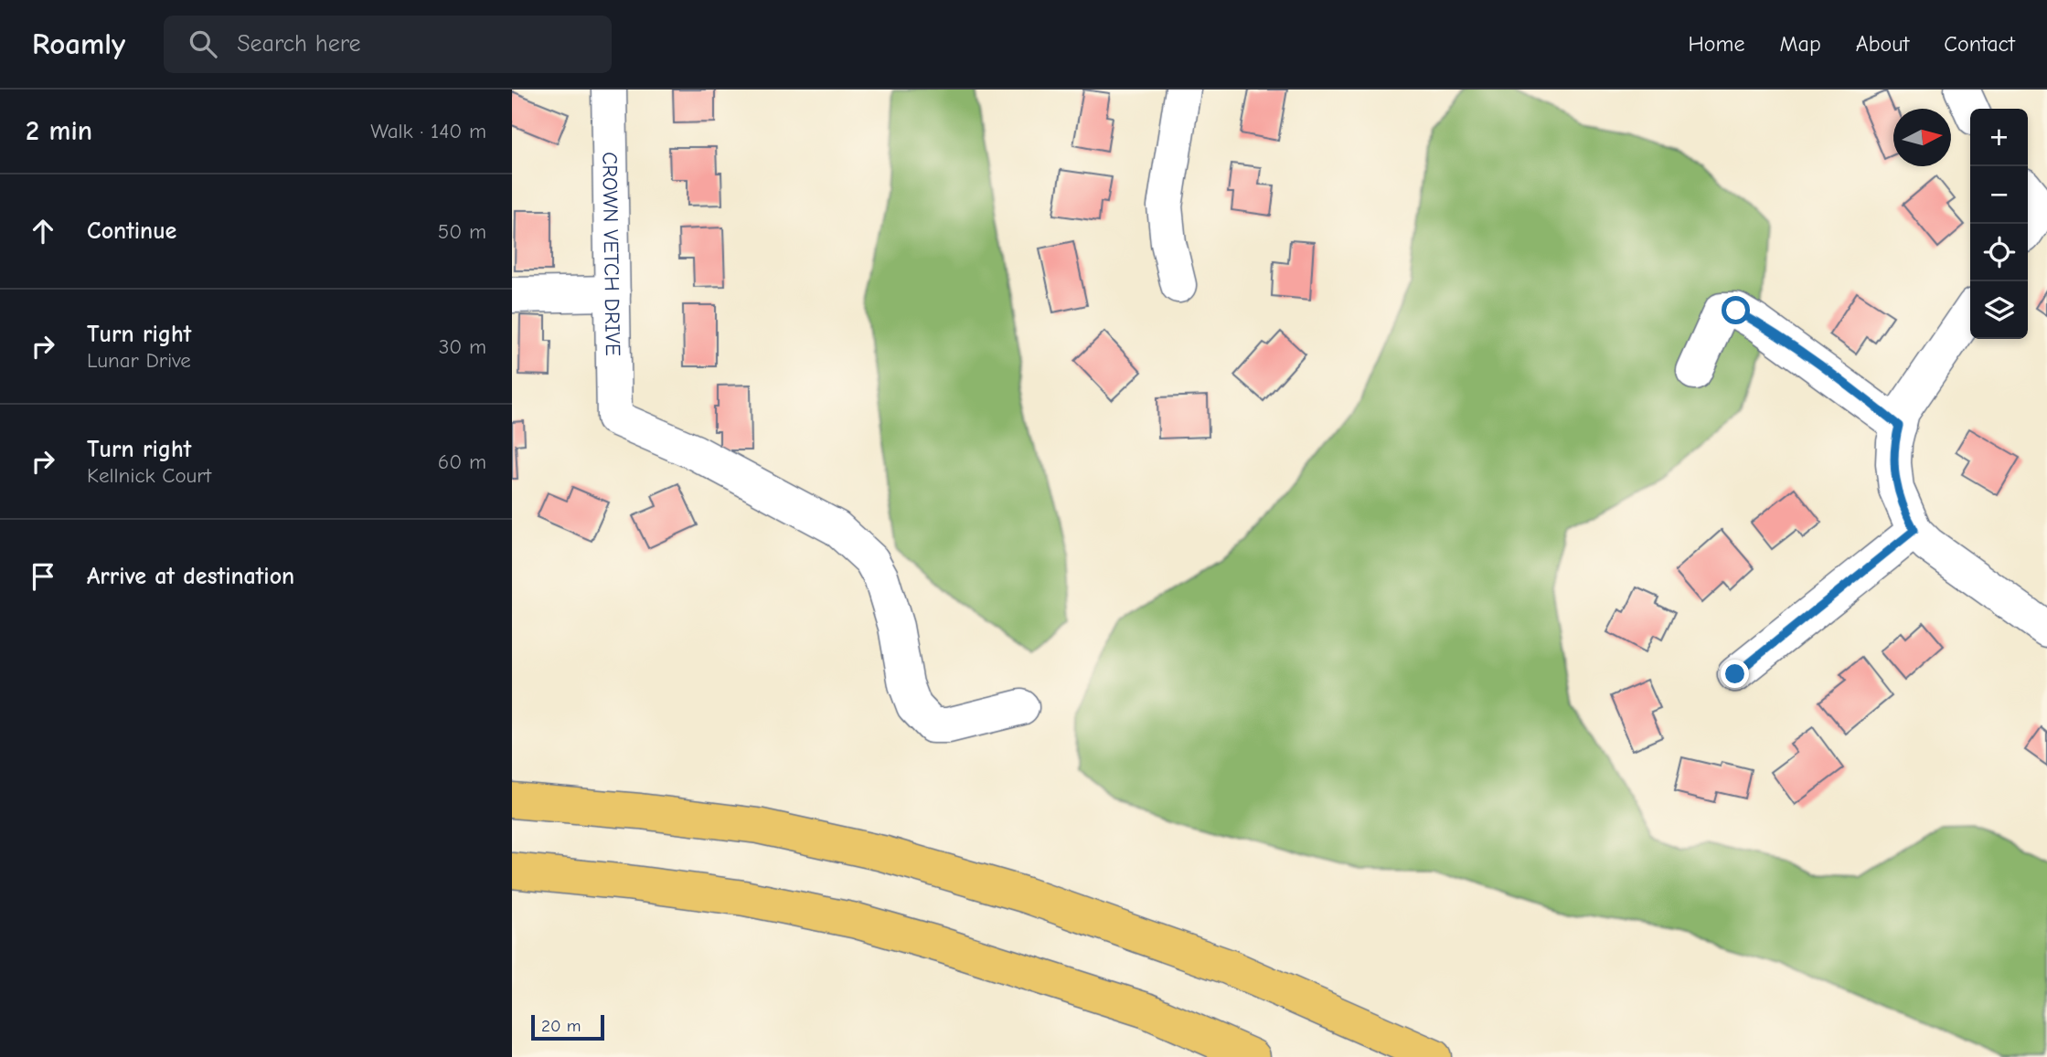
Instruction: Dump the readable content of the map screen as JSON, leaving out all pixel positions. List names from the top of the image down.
{
  "streets": {
    "street": ["CROWN VETCH DRIVE"]
  },
  "scale_bar": "20 m",
  "north": "right",
  "page": {
    "header": "Roamly",
    "search": "Search here",
    "nav": [
      "Home",
      "Map",
      "About",
      "Contact"
    ],
    "heading": ["2 min", "Walk · 140 m"],
    "map_buttons": ["+", "−"],
    "list": [
      ["Continue", "50 m"],
      ["Turn right", "Lunar Drive", "30 m"],
      ["Turn right", "Kellnick Court", "60 m"],
      "Arrive at destination"
    ],
    "scale": "20 m"
  }
}
